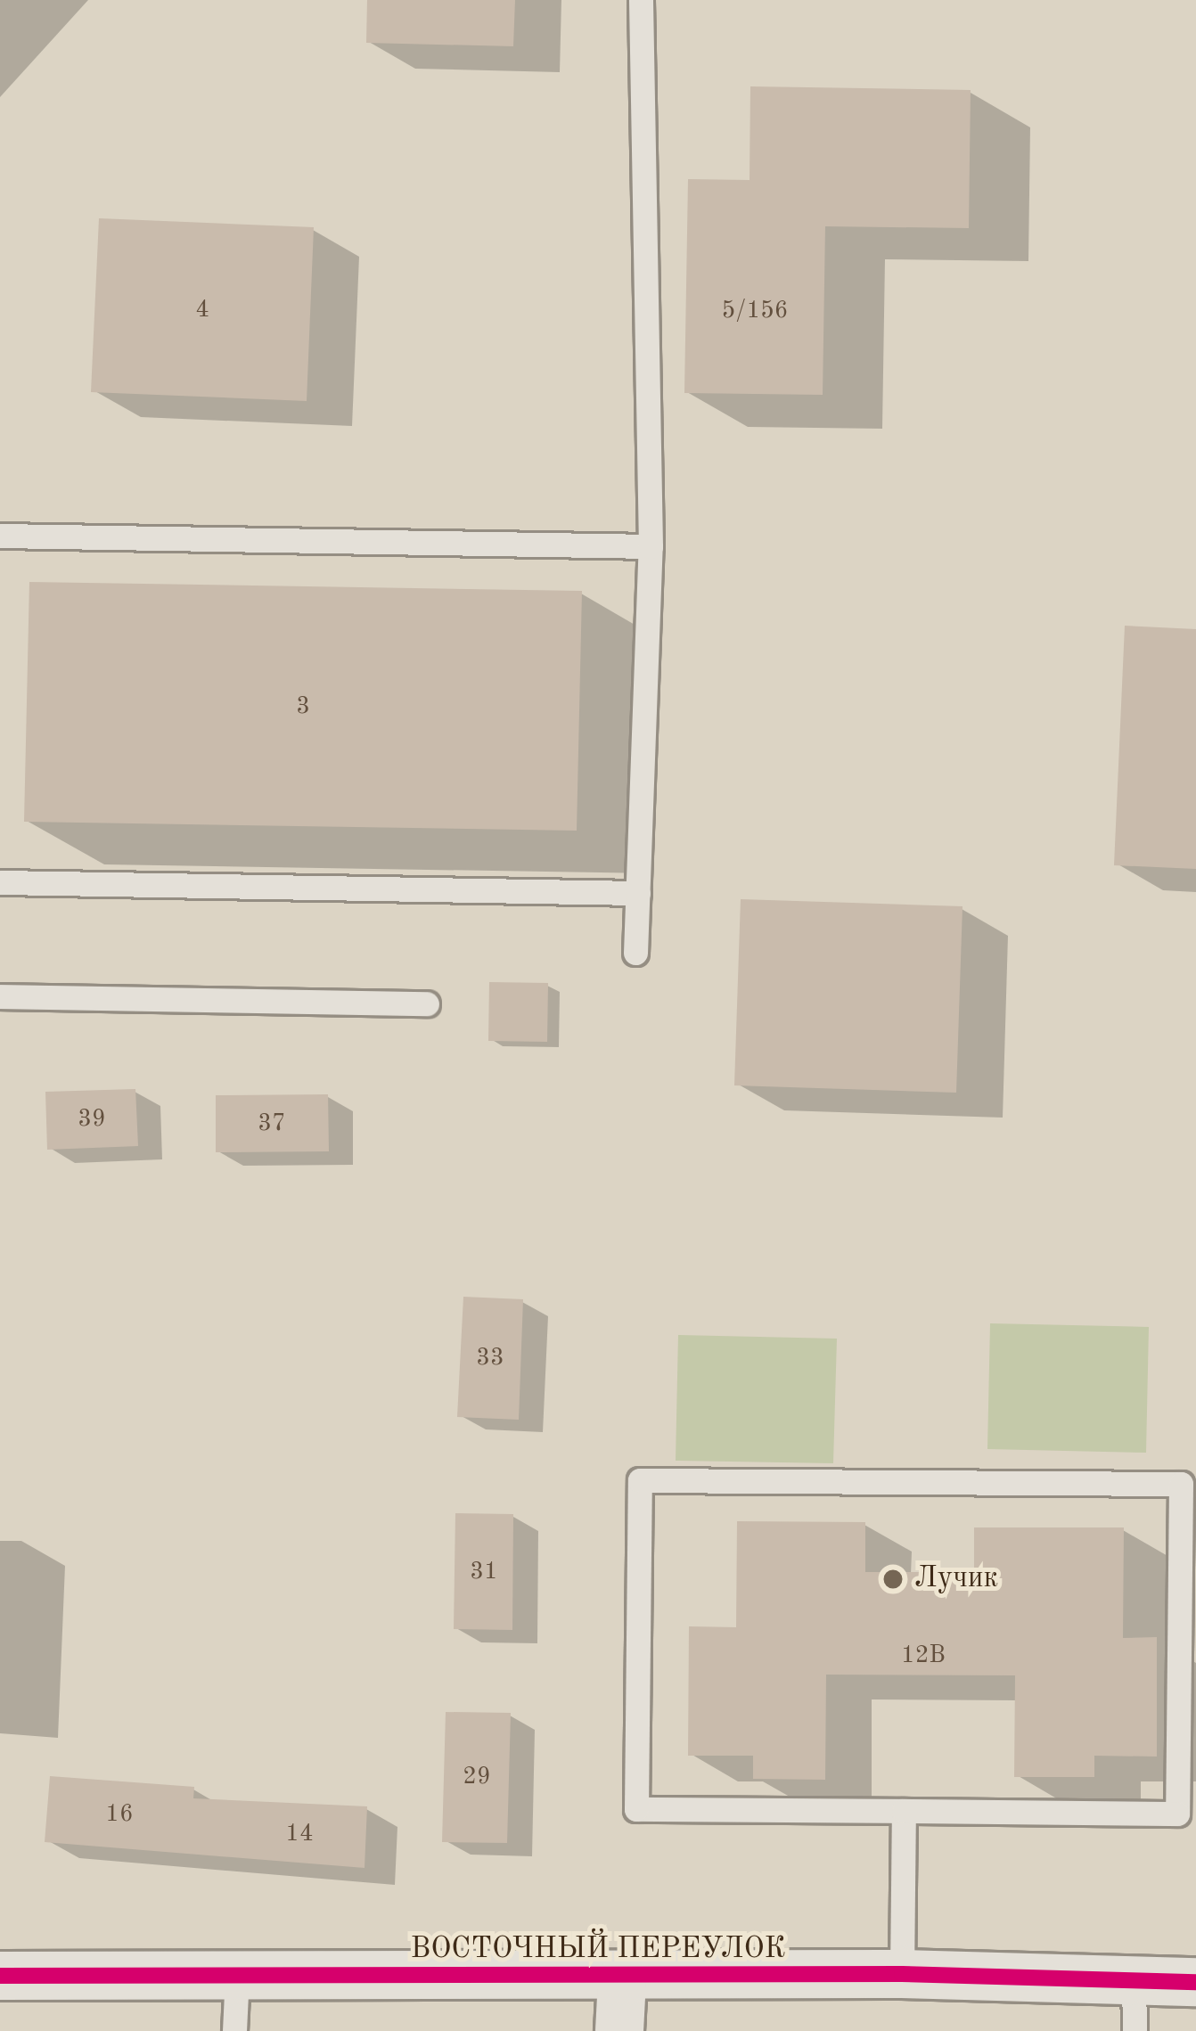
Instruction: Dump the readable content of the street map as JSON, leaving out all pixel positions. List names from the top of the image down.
{
  "streets": {
    "street": ["ВОСТОЧНЫЙ ПЕРЕУЛОК"]
  },
  "places": ["Лучик"],
  "house_numbers": [
    "4",
    "5/156",
    "3",
    "39",
    "37",
    "33",
    "31",
    "12В",
    "29",
    "16",
    "14"
  ]
}
